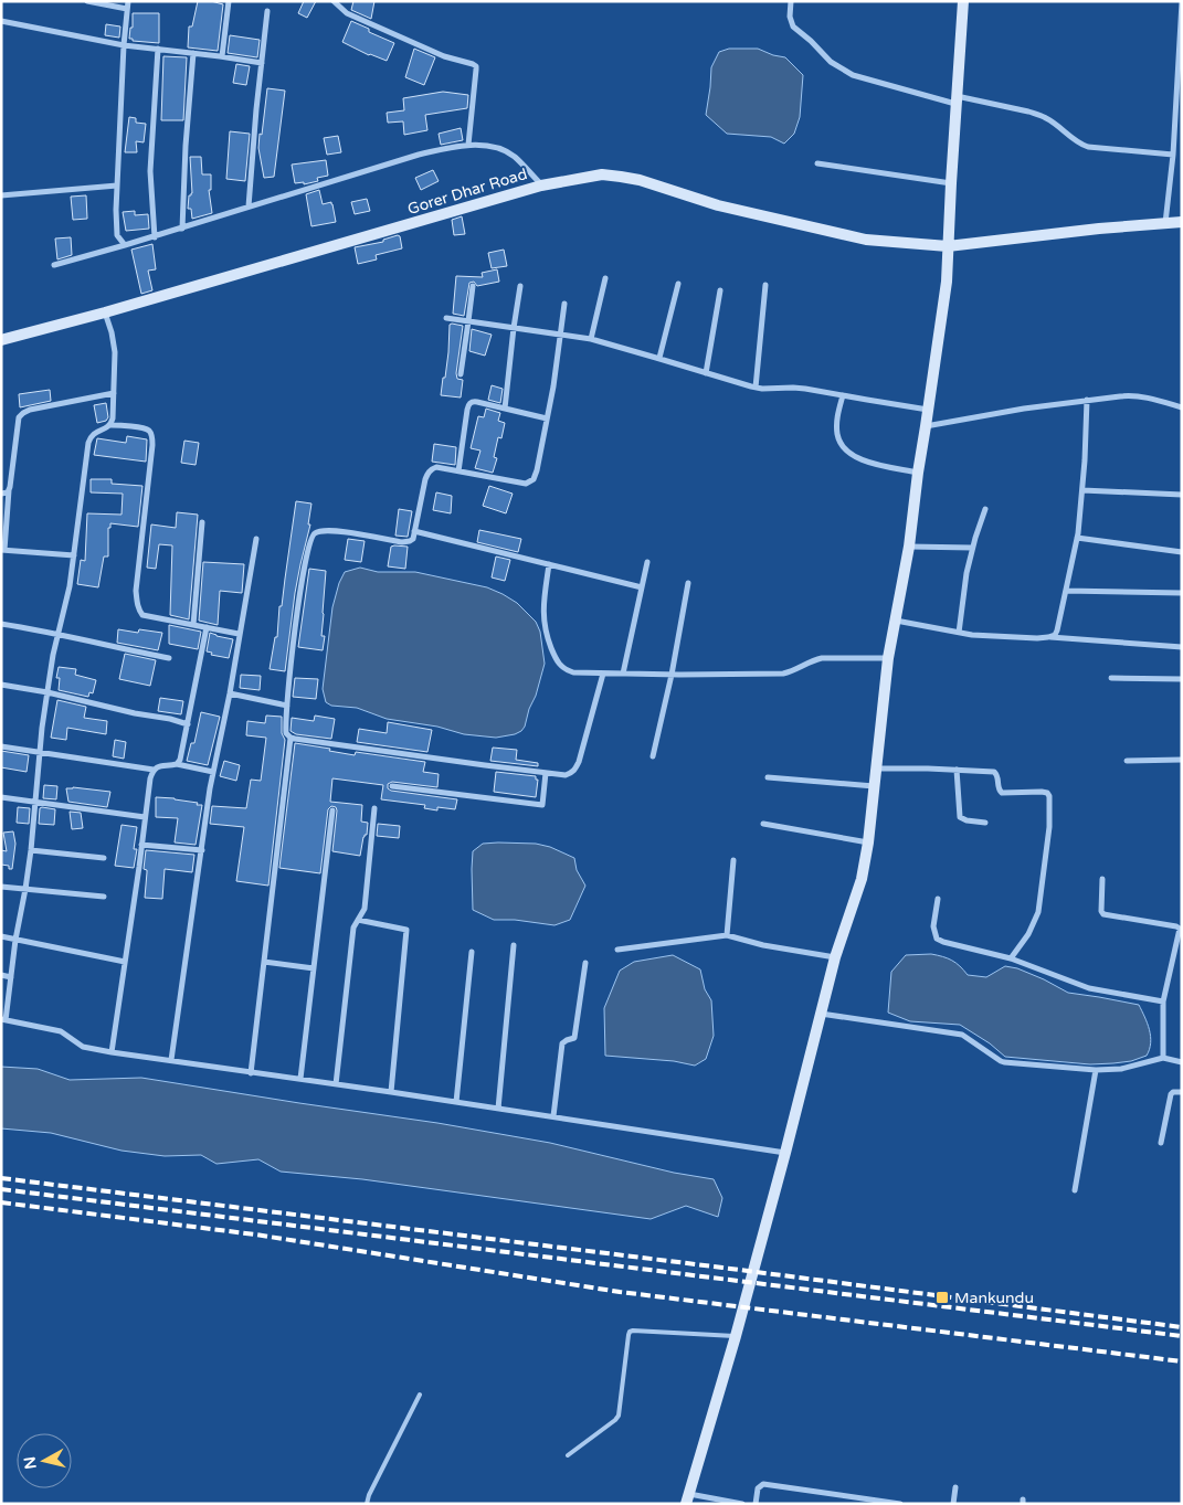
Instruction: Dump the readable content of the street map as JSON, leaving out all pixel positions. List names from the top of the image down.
{
  "streets": {
    "street": ["Gorer Dhar Road"]
  },
  "places": {
    "transit": ["Mankundu"]
  },
  "north": "left"
}
